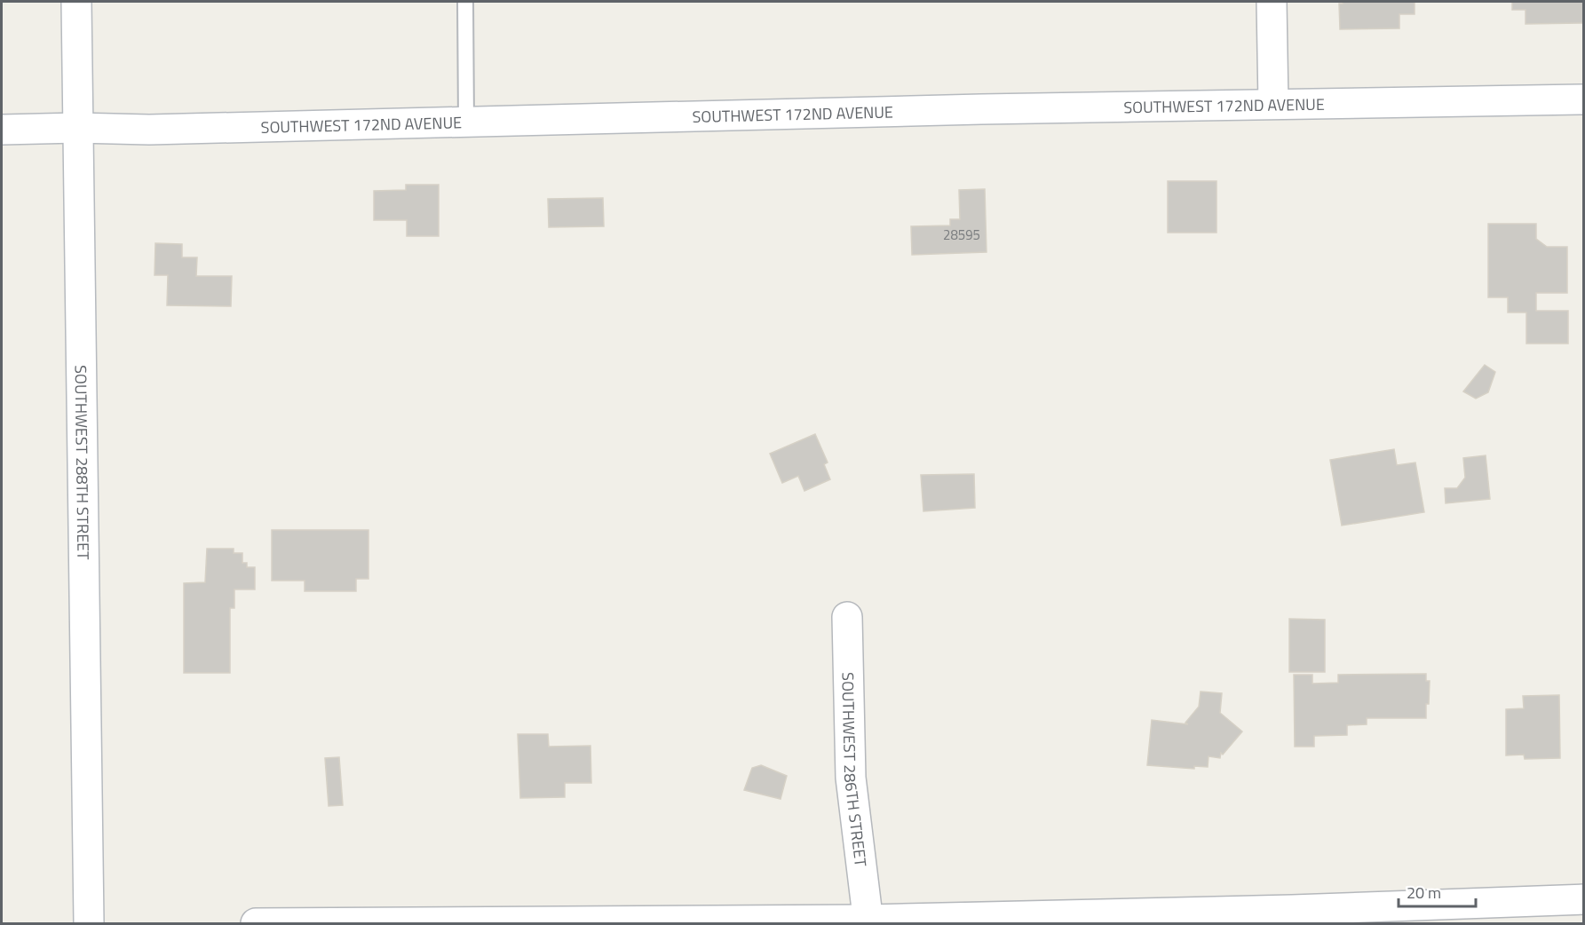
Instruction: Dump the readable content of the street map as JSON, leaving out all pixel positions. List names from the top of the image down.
{
  "streets": {
    "street": ["SOUTHWEST 172ND AVENUE", "SOUTHWEST 288TH STREET", "SOUTHWEST 286TH STREET"]
  },
  "crossings": [
    ["SOUTHWEST 172ND AVENUE", "SOUTHWEST 288TH STREET"]
  ],
  "house_numbers": ["28595"],
  "scale_bar": "20 m"
}
